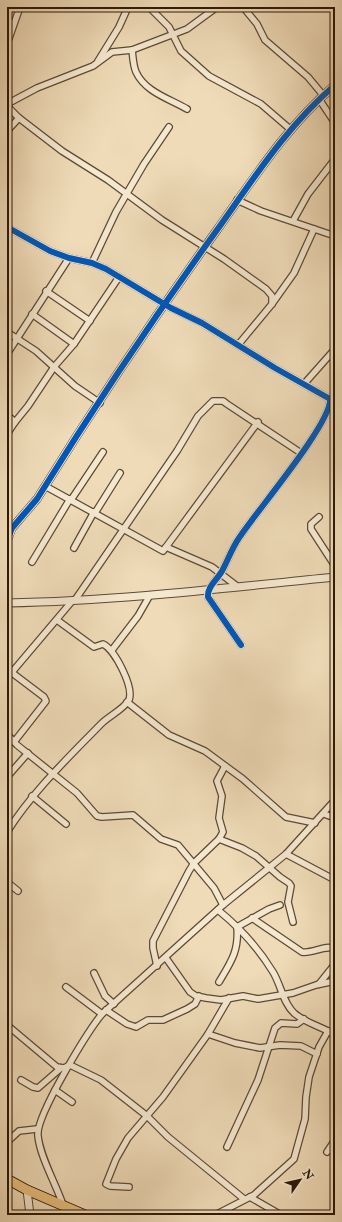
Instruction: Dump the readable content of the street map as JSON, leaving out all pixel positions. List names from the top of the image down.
{
  "north": "top right"
}
